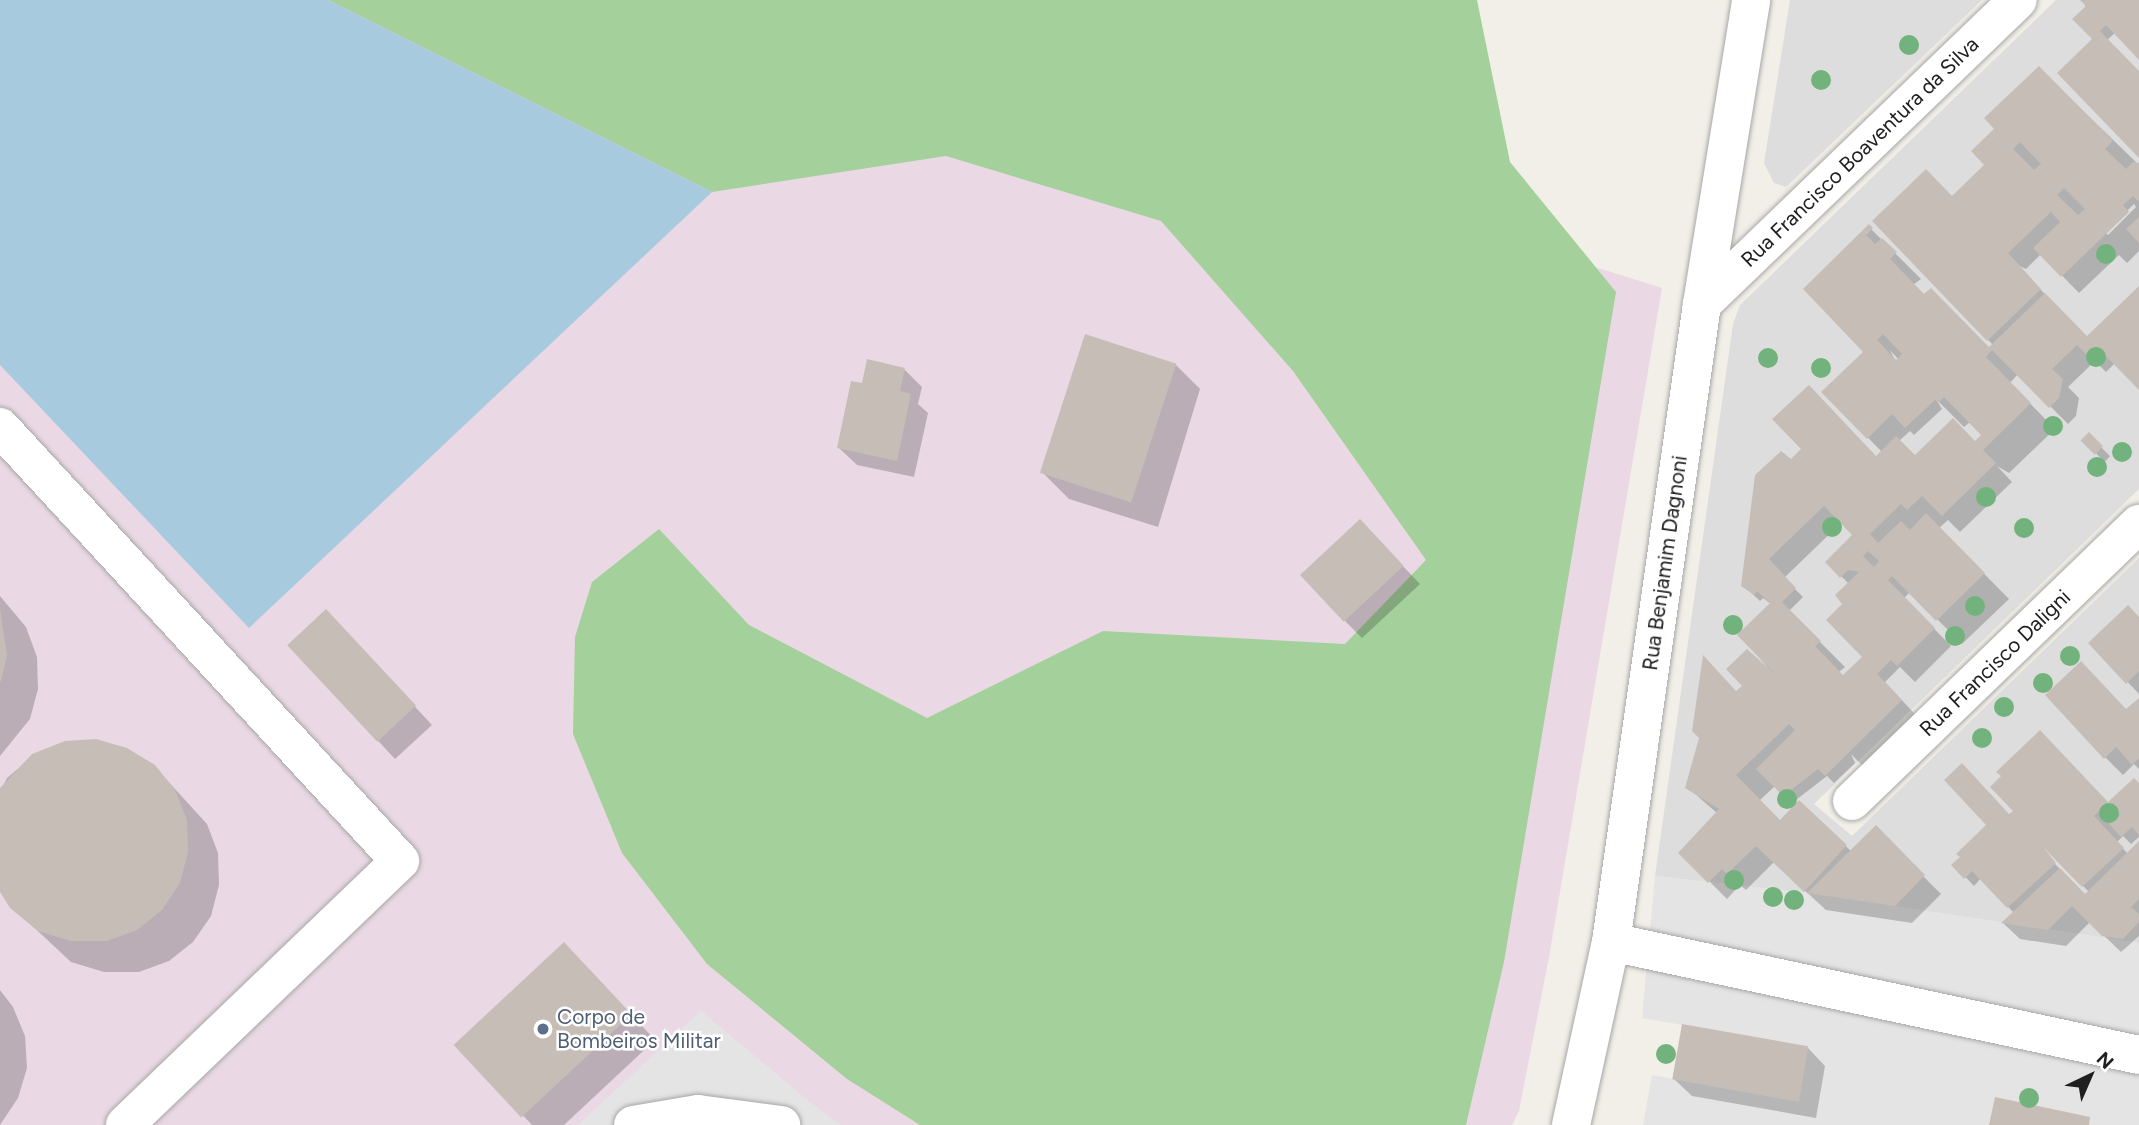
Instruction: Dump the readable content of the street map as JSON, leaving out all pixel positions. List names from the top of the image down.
{
  "streets": {
    "street": ["Rua Francisco Boaventura da Silva", "Rua Benjamim Dagnoni", "Rua Francisco Daligni"]
  },
  "crossings": [
    ["Rua Francisco Boaventura da Silva", "Rua Benjamim Dagnoni"]
  ],
  "places": ["Corpo de Bombeiros Militar"],
  "north": "top right"
}
